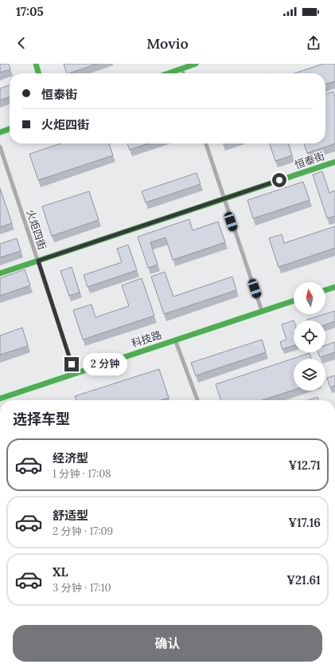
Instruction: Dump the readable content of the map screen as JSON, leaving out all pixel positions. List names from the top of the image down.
{
  "streets": {
    "main road": ["恒泰街", "科技路"],
    "street": ["火炬四街"]
  },
  "crossings": [
    ["恒泰街", "火炬四街"],
    ["火炬四街", "科技路"]
  ],
  "north": "top",
  "page": {
    "status": "17:05",
    "header": "Movio",
    "banner": ["恒泰街", "火炬四街"],
    "bubble": "2 分钟",
    "heading": "选择车型",
    "list": [
      {
        "name": "经济型",
        "note": "1 分钟 · 17:08",
        "value": "¥12.71"
      },
      {
        "name": "舒适型",
        "note": "2 分钟 · 17:09",
        "value": "¥17.16"
      },
      {
        "name": "XL",
        "note": "3 分钟 · 17:10",
        "value": "¥21.61"
      }
    ],
    "buttons": "确认"
  }
}
